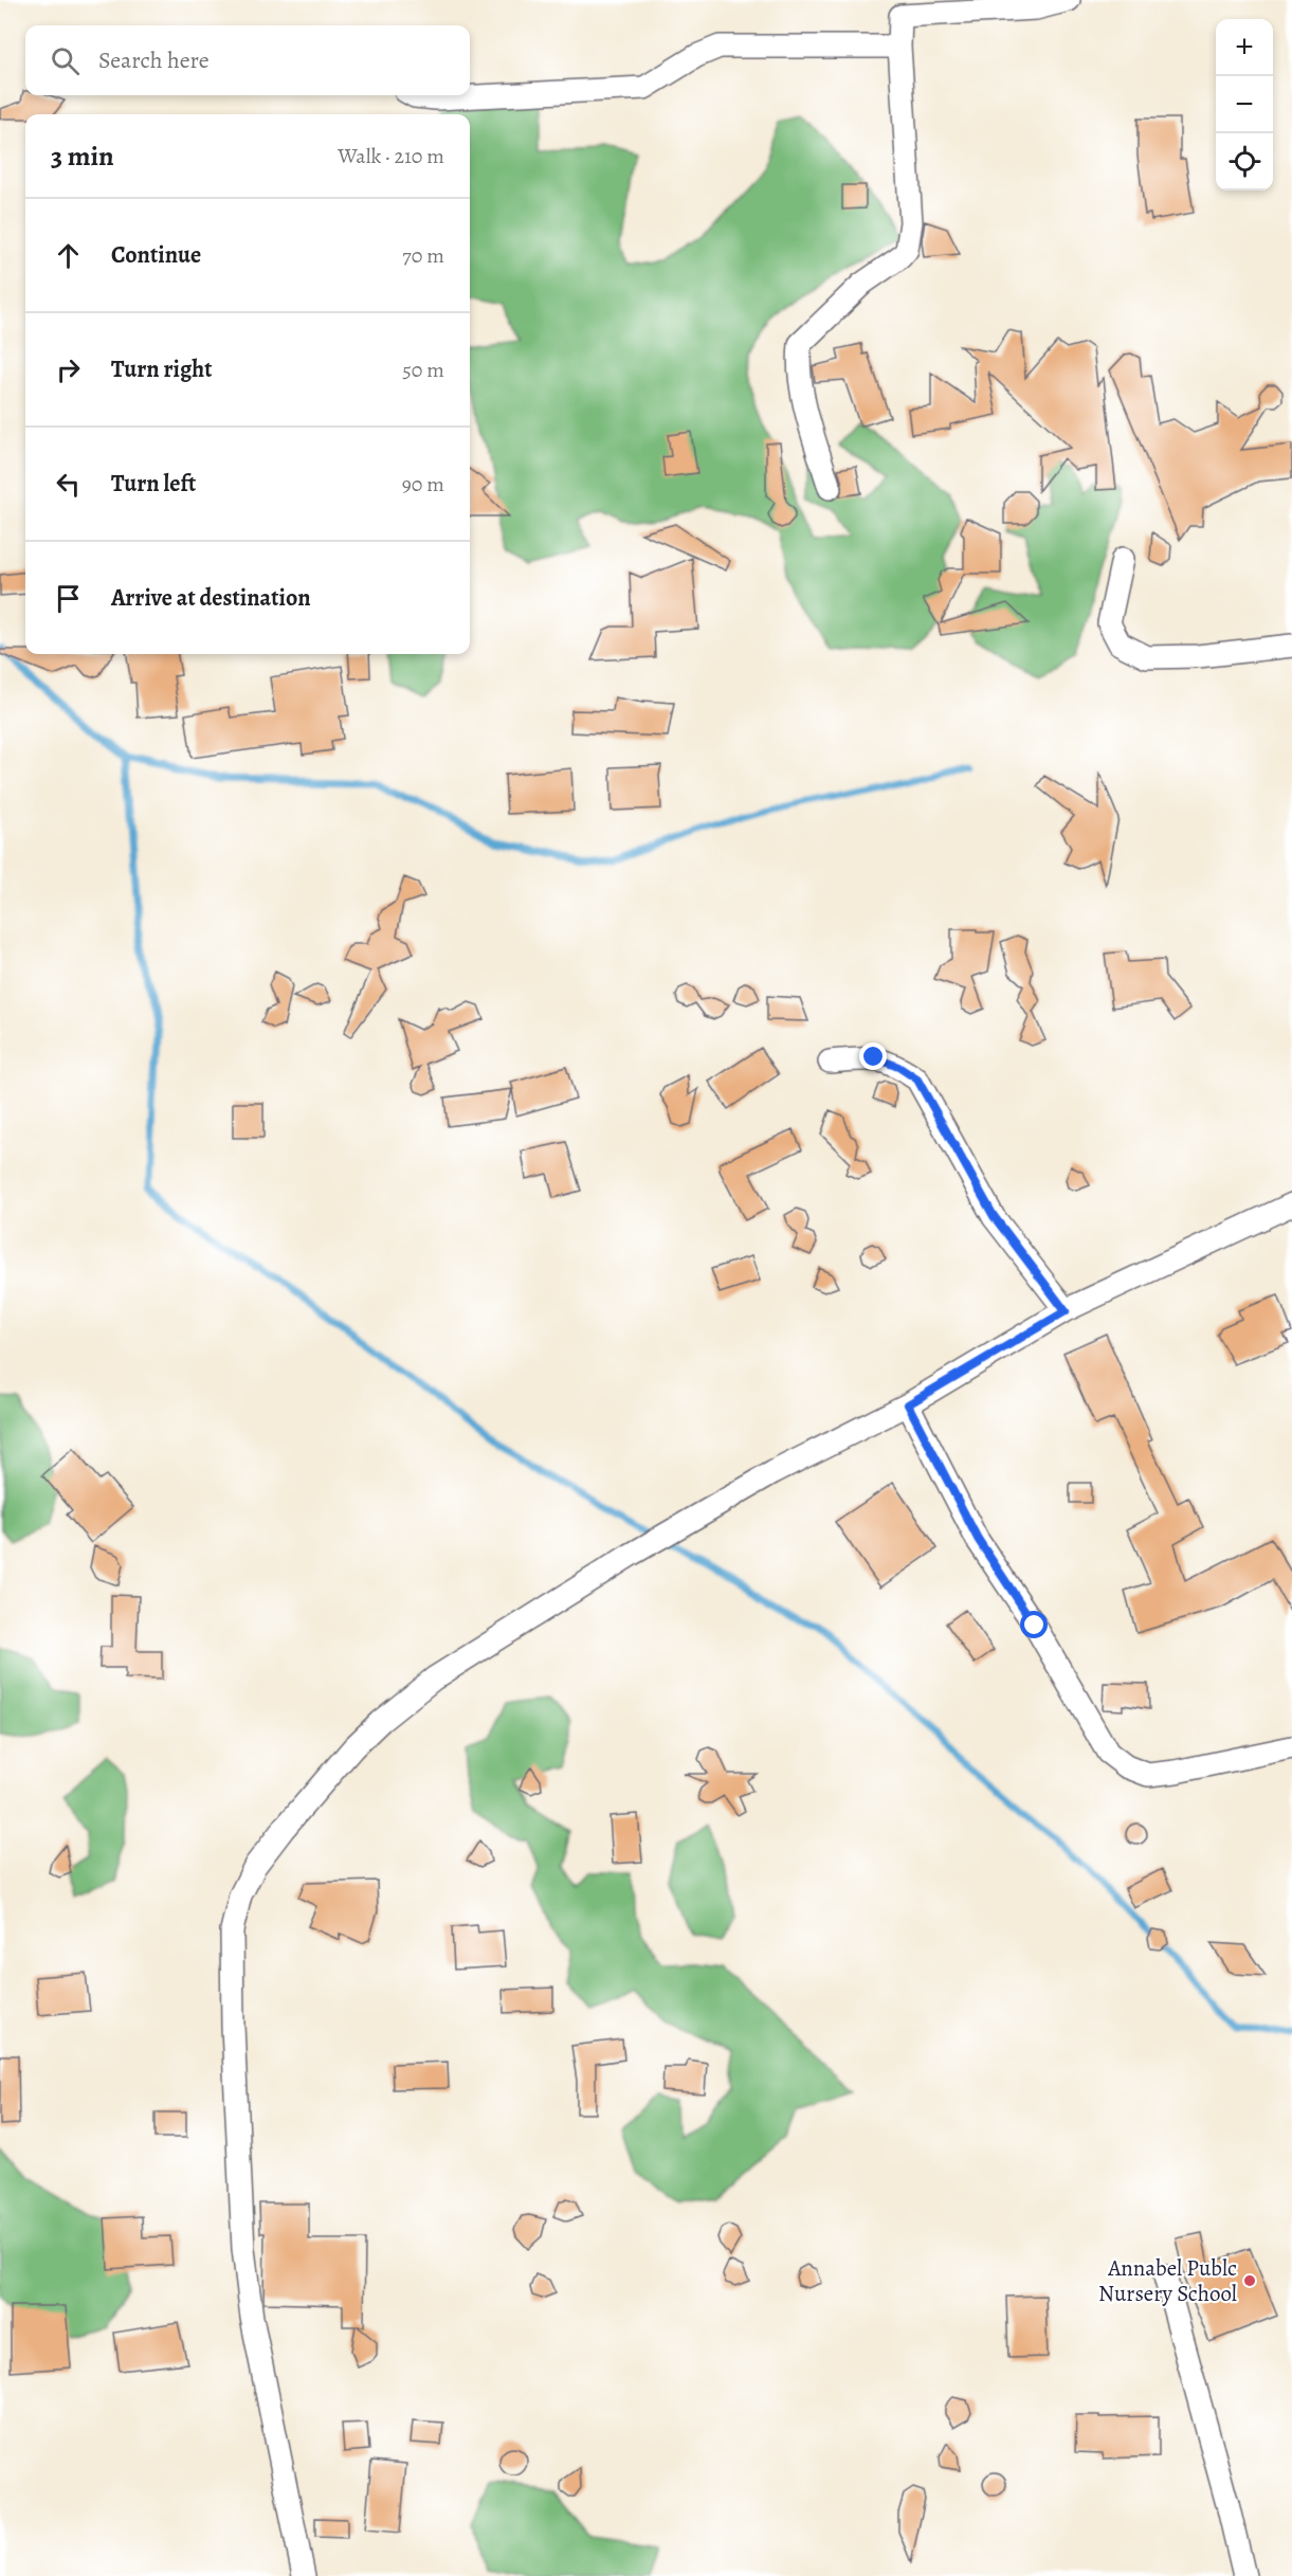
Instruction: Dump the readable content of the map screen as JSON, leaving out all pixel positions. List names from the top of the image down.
{
  "places": ["Annabel Publc Nursery School"],
  "page": {
    "map_buttons": ["+", "−"],
    "search": "Search here",
    "heading": ["3 min", "Walk · 210 m"],
    "list": [
      ["Continue", "70 m"],
      ["Turn right", "50 m"],
      ["Turn left", "90 m"],
      "Arrive at destination"
    ]
  }
}
